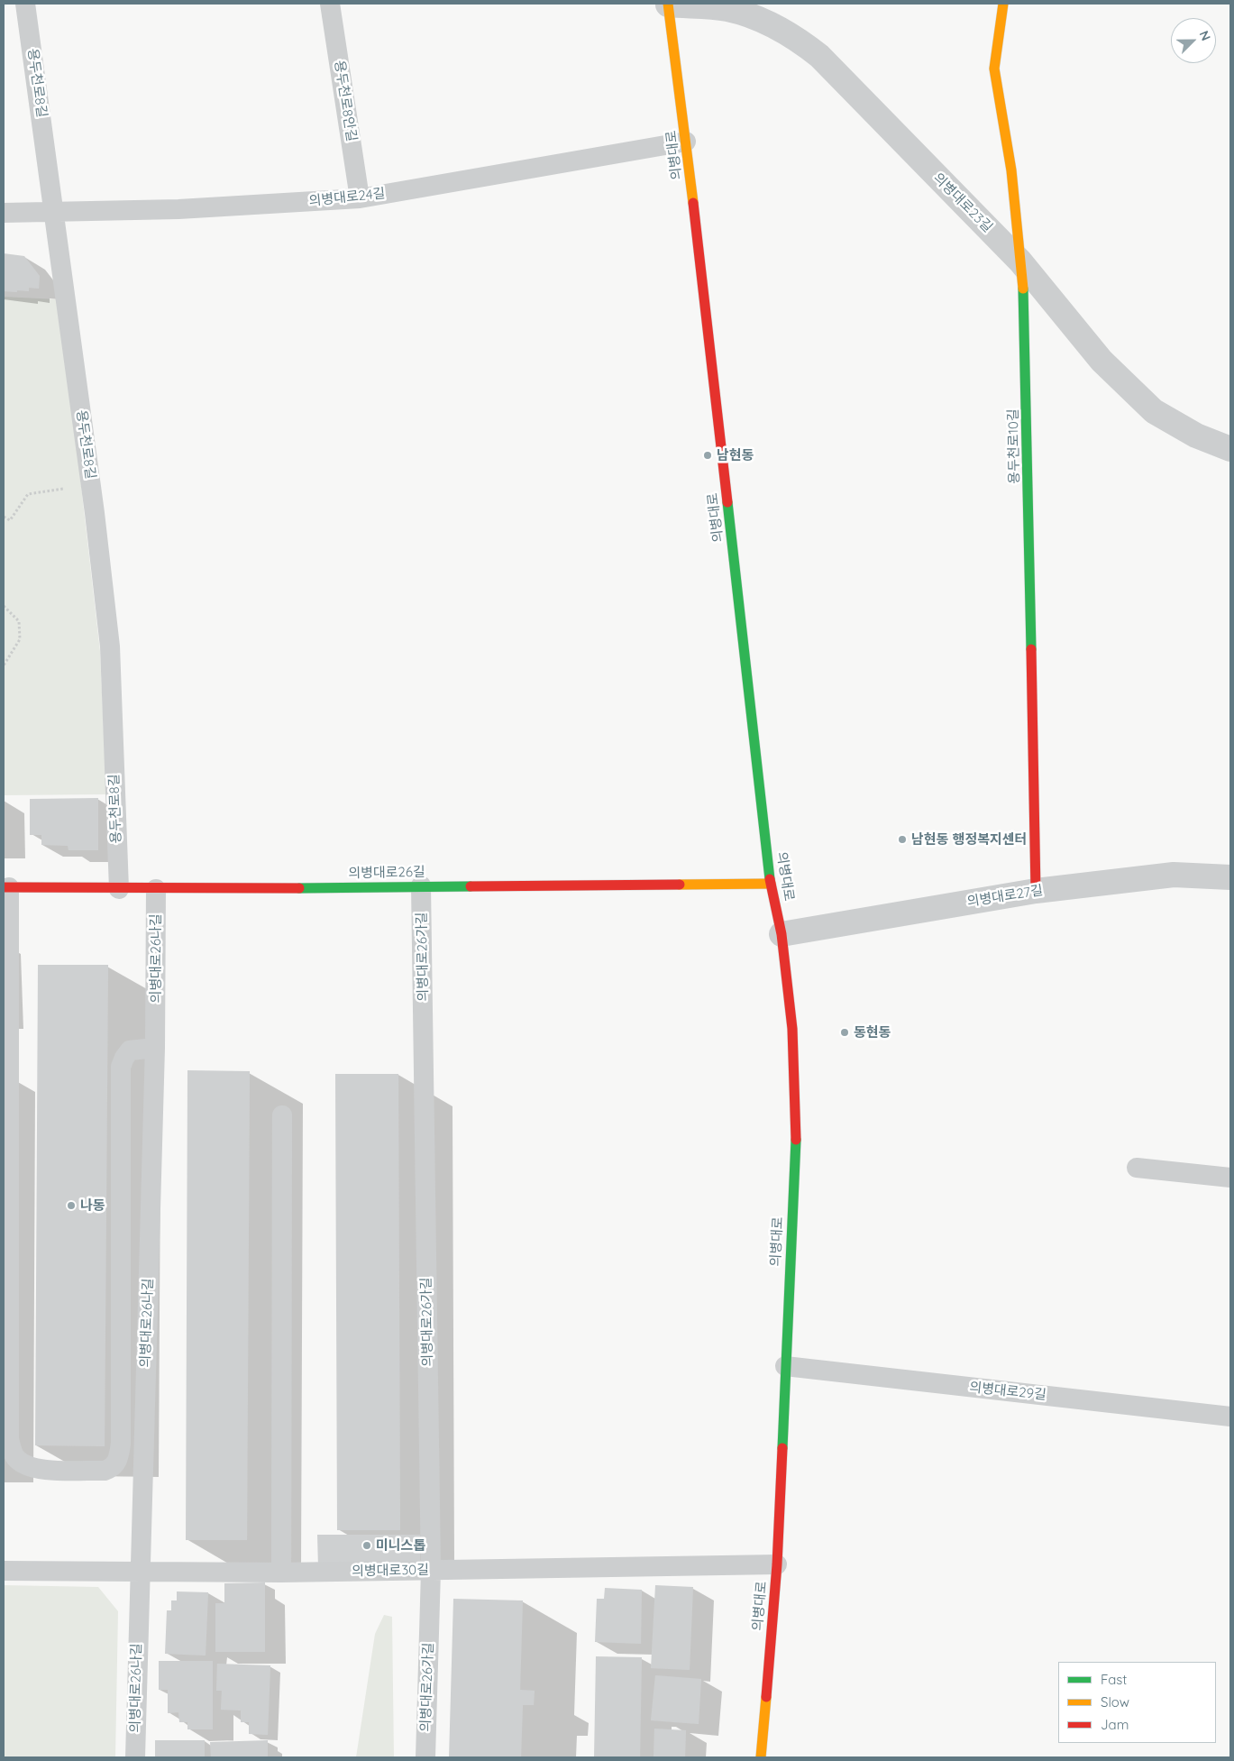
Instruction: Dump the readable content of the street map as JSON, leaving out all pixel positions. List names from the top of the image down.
{
  "streets": {
    "street": [
      "의병대로",
      "의병대로23길",
      "용두천로10길",
      "의병대로26길",
      "의병대로27길"
    ],
    "lane": [
      "용두천로8길",
      "용두천로8안길",
      "의병대로24길",
      "의병대로26가길",
      "의병대로26나길",
      "의병대로29길",
      "의병대로30길"
    ]
  },
  "crossings": [
    ["용두천로8길", "의병대로24길"],
    ["용두천로8길", "의병대로26길"],
    ["용두천로8안길", "의병대로24길"],
    ["의병대로", "의병대로24길"],
    ["의병대로", "의병대로23길"],
    ["의병대로", "의병대로26길"],
    ["의병대로", "의병대로27길"],
    ["의병대로", "의병대로29길"],
    ["의병대로", "의병대로30길"],
    ["의병대로23길", "용두천로10길"],
    ["용두천로10길", "의병대로27길"],
    ["의병대로26길", "의병대로26가길"],
    ["의병대로26길", "의병대로26나길"],
    ["의병대로26가길", "의병대로30길"],
    ["의병대로26나길", "의병대로30길"]
  ],
  "places": [
    "남현동",
    "남현동 행정복지센터",
    "동현동",
    "나동",
    "미니스톱"
  ],
  "legend": ["Fast", "Slow", "Jam"],
  "north": "top right"
}
